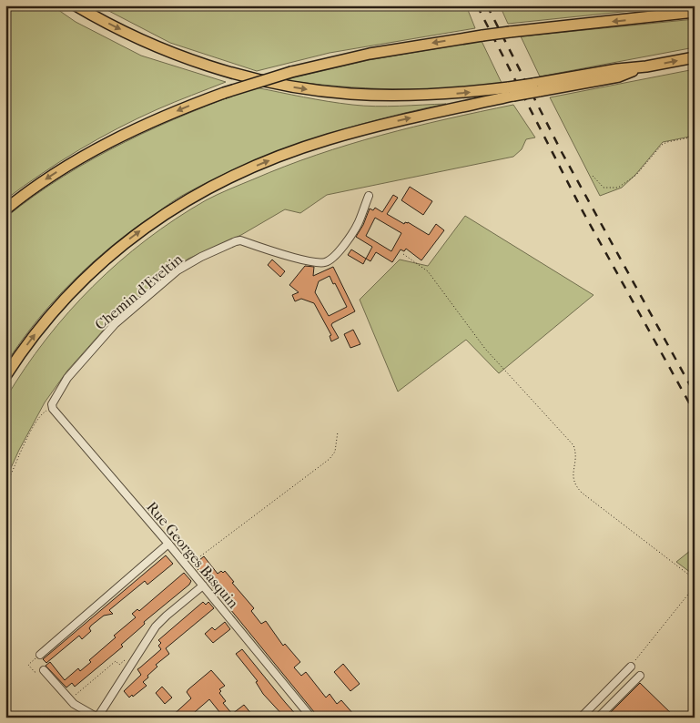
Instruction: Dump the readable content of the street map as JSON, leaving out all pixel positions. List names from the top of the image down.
{
  "streets": {
    "street": ["Chemin d'Eveltin", "Rue Georges Basquin"]
  },
  "crossings": [
    ["Chemin d'Eveltin", "Rue Georges Basquin"]
  ]
}
